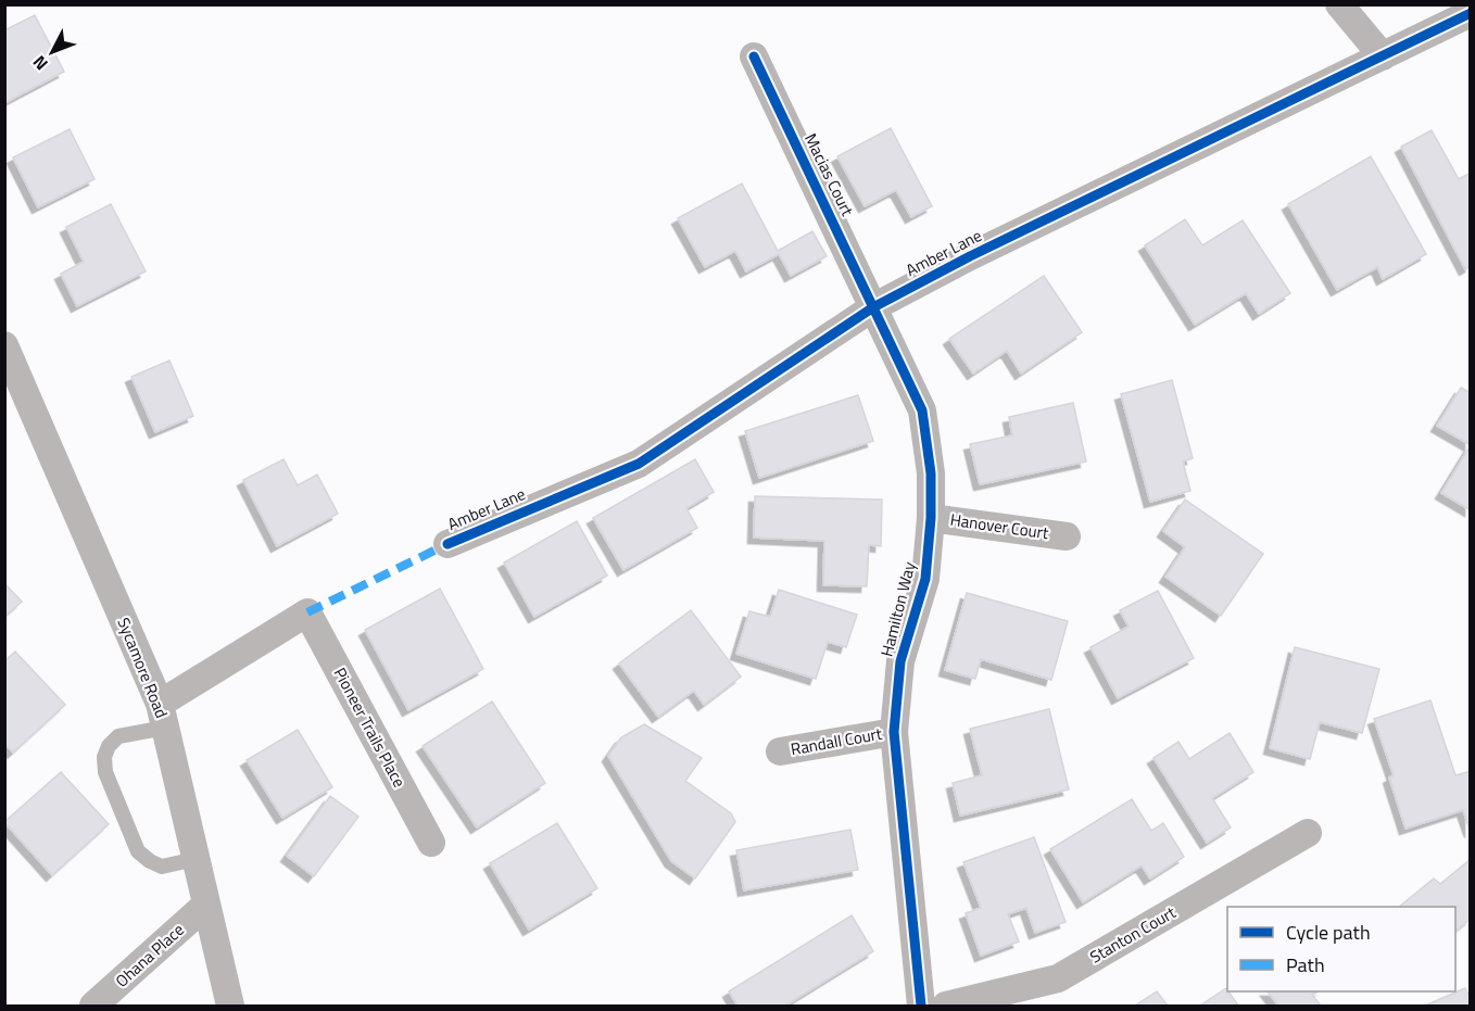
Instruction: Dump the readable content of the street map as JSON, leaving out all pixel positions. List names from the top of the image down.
{
  "streets": {
    "street": [
      "Macias Court",
      "Amber Lane",
      "Hanover Court",
      "Hamilton Way",
      "Sycamore Road",
      "Pioneer Trails Place",
      "Randall Court",
      "Stanton Court",
      "Ohana Place"
    ]
  },
  "crossings": [
    ["Macias Court", "Amber Lane"],
    ["Macias Court", "Hamilton Way"],
    ["Amber Lane", "Hamilton Way"],
    ["Hanover Court", "Hamilton Way"],
    ["Hamilton Way", "Randall Court"],
    ["Sycamore Road", "Pioneer Trails Place"],
    ["Sycamore Road", "Ohana Place"]
  ],
  "legend": ["Cycle path", "Path"],
  "north": "bottom left"
}
